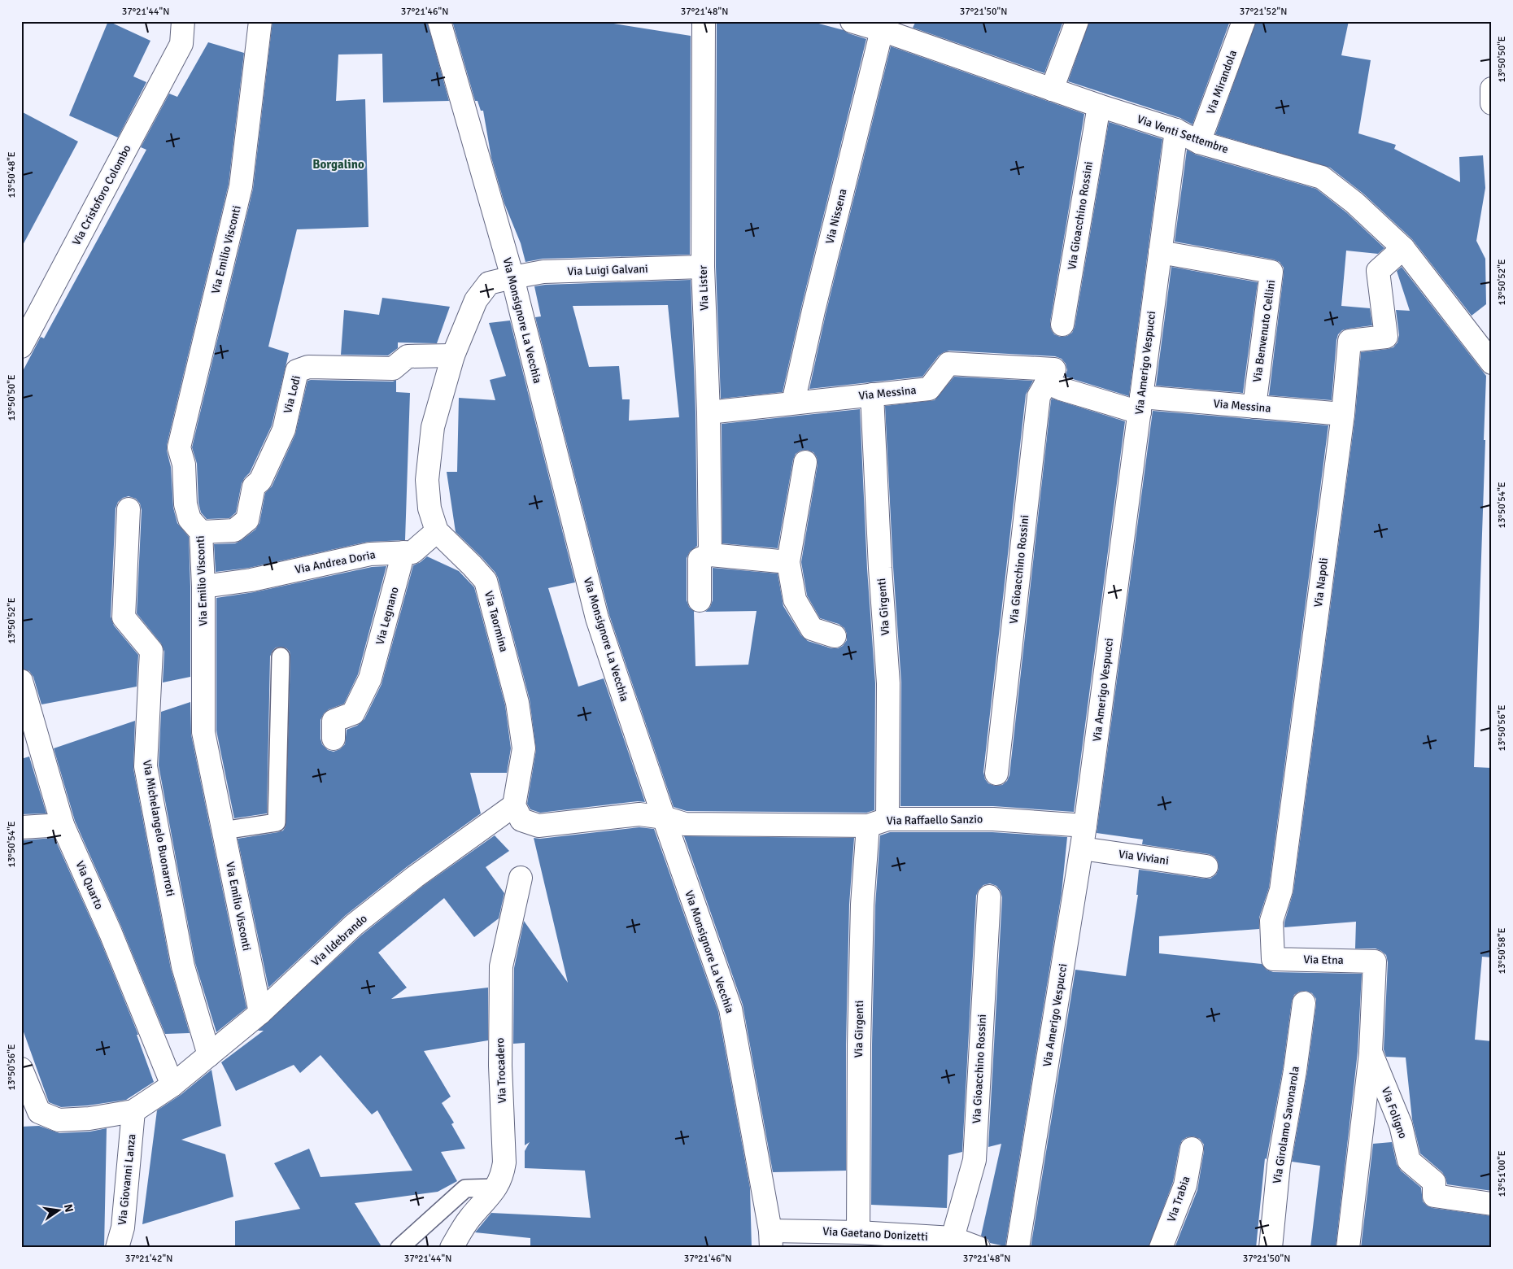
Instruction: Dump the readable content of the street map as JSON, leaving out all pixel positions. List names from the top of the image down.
{
  "streets": {
    "street": [
      "Via Mirandola",
      "Via Venti Settembre",
      "Via Cristoforo Colombo",
      "Via Gioacchino Rossini",
      "Via Nissena",
      "Via Emilio Visconti",
      "Via Luigi Galvani",
      "Via Lister",
      "Via Monsignore La Vecchia",
      "Via Benvenuto Cellini",
      "Via Amerigo Vespucci",
      "Via Messina",
      "Via Lodi",
      "Via Andrea Doria",
      "Via Napoli",
      "Via Girgenti",
      "Via Legnano",
      "Via Taormina",
      "Via Raffaello Sanzio",
      "Via Michelangelo Buonarroti",
      "Via Viviani",
      "Via Quarto",
      "Via Ildebrando",
      "Via Etna",
      "Via Trocadero",
      "Via Foligno",
      "Via Girolamo Savonarola",
      "Via Giovanni Lanza",
      "Via Trabia",
      "Via Gaetano Donizetti"
    ]
  },
  "crossings": [
    ["Via Mirandola", "Via Venti Settembre"],
    ["Via Venti Settembre", "Via Gioacchino Rossini"],
    ["Via Venti Settembre", "Via Nissena"],
    ["Via Venti Settembre", "Via Amerigo Vespucci"],
    ["Via Venti Settembre", "Via Napoli"],
    ["Via Gioacchino Rossini", "Via Messina"],
    ["Via Gioacchino Rossini", "Via Gaetano Donizetti"],
    ["Via Nissena", "Via Messina"],
    ["Via Emilio Visconti", "Via Lodi"],
    ["Via Emilio Visconti", "Via Andrea Doria"],
    ["Via Emilio Visconti", "Via Ildebrando"],
    ["Via Luigi Galvani", "Via Lister"],
    ["Via Luigi Galvani", "Via Monsignore La Vecchia"],
    ["Via Luigi Galvani", "Via Taormina"],
    ["Via Lister", "Via Messina"],
    ["Via Monsignore La Vecchia", "Via Taormina"],
    ["Via Monsignore La Vecchia", "Via Raffaello Sanzio"],
    ["Via Monsignore La Vecchia", "Via Gaetano Donizetti"],
    ["Via Benvenuto Cellini", "Via Amerigo Vespucci"],
    ["Via Benvenuto Cellini", "Via Messina"],
    ["Via Amerigo Vespucci", "Via Messina"],
    ["Via Amerigo Vespucci", "Via Raffaello Sanzio"],
    ["Via Amerigo Vespucci", "Via Viviani"],
    ["Via Messina", "Via Napoli"],
    ["Via Messina", "Via Girgenti"],
    ["Via Lodi", "Via Taormina"],
    ["Via Andrea Doria", "Via Legnano"],
    ["Via Andrea Doria", "Via Taormina"],
    ["Via Napoli", "Via Etna"],
    ["Via Girgenti", "Via Raffaello Sanzio"],
    ["Via Girgenti", "Via Gaetano Donizetti"],
    ["Via Taormina", "Via Ildebrando"],
    ["Via Michelangelo Buonarroti", "Via Ildebrando"],
    ["Via Quarto", "Via Ildebrando"],
    ["Via Ildebrando", "Via Giovanni Lanza"],
    ["Via Etna", "Via Foligno"]
  ],
  "districts": ["Borgalino"],
  "north": "right",
  "coordinates": [
    "37°21'44\"N",
    "37°21'46\"N",
    "37°21'48\"N",
    "37°21'50\"N",
    "37°21'52\"N",
    "13°50'50\"E",
    "13°50'48\"E",
    "13°50'52\"E",
    "13°50'54\"E",
    "13°50'56\"E",
    "13°50'58\"E",
    "13°51'00\"E",
    "37°21'42\"N"
  ]
}
